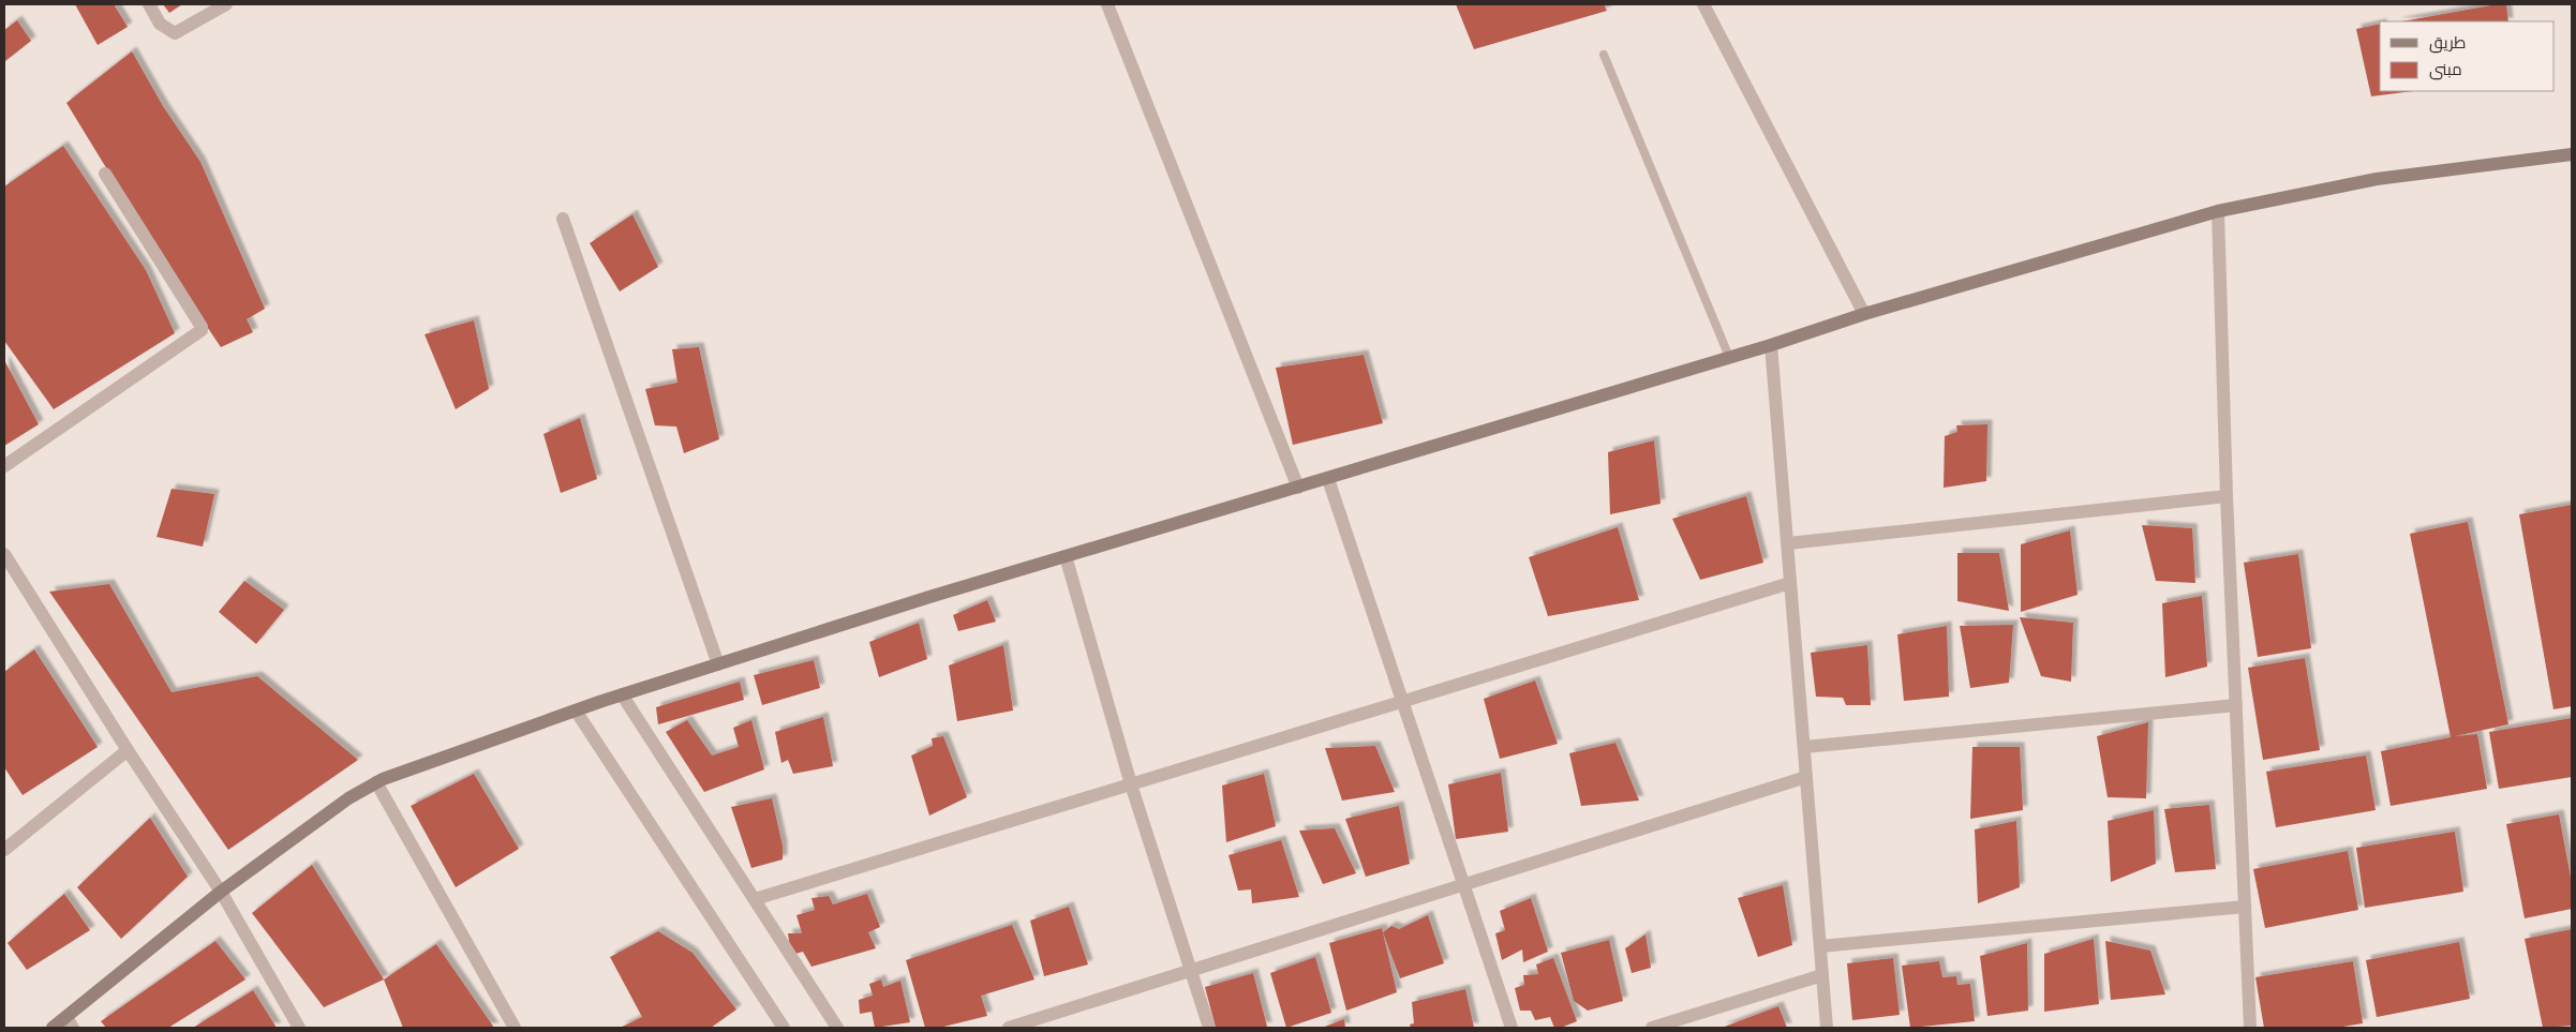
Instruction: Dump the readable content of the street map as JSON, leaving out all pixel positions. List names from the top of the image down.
{
  "legend": ["طريق", "مبنى"]
}
